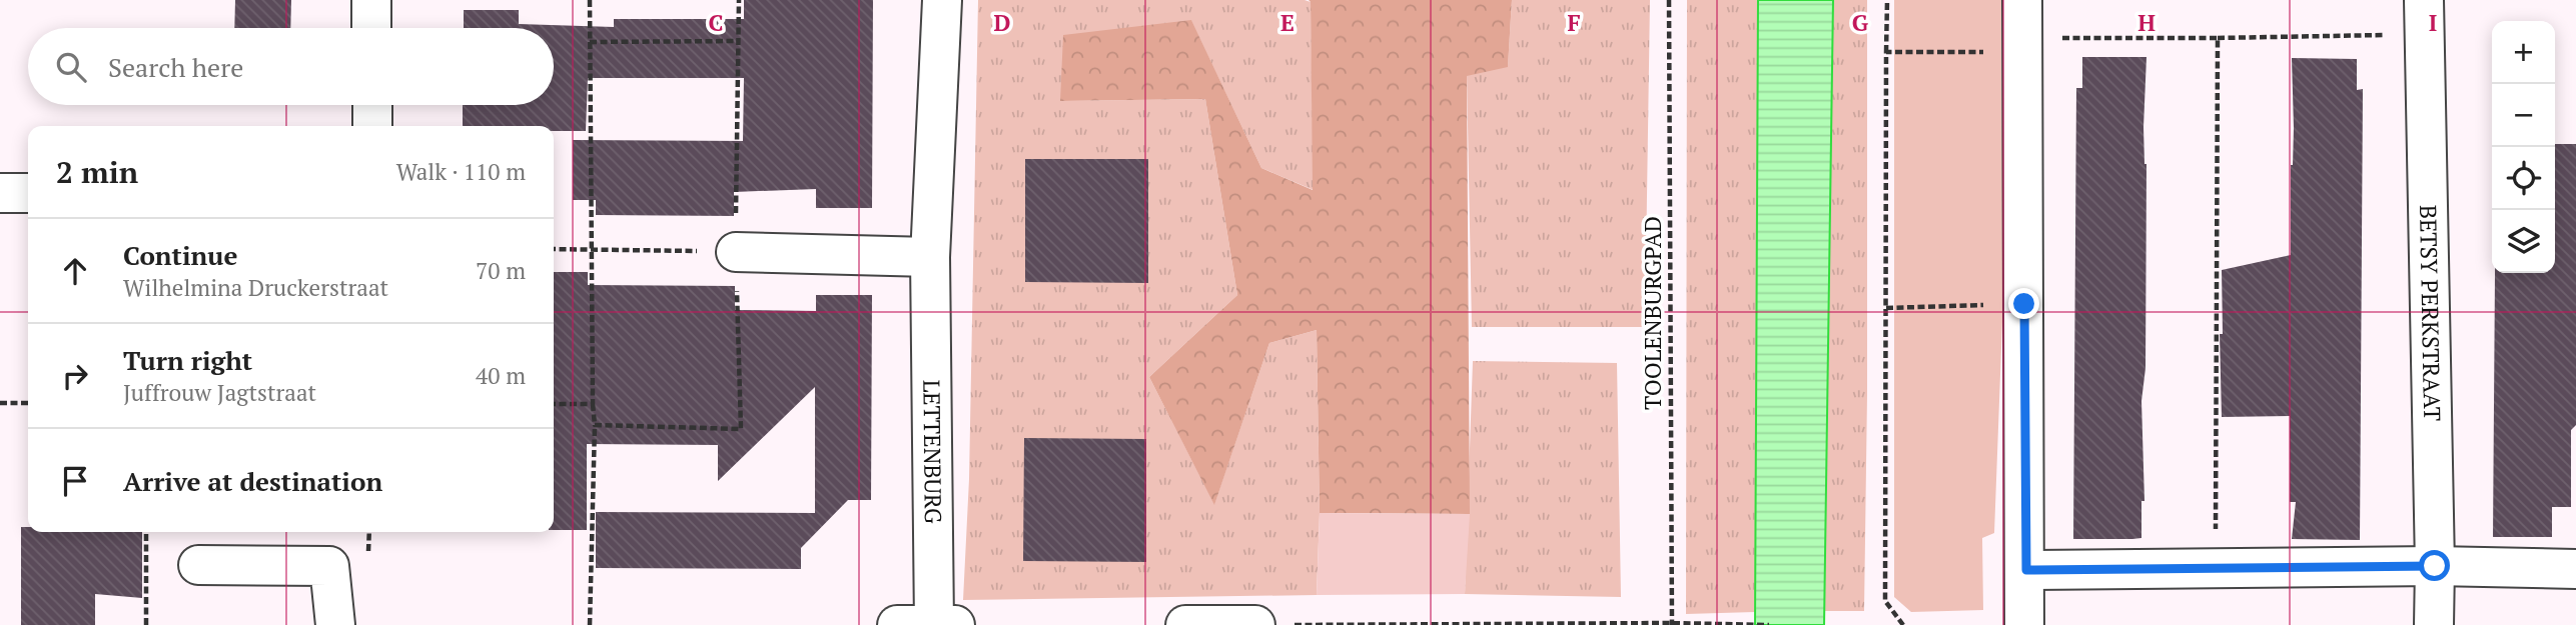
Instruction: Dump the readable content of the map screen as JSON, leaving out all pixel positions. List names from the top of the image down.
{
  "streets": {
    "street": ["BETSY PERKSTRAAT", "LETTENBURG"],
    "path": ["TOOLENBURGPAD"]
  },
  "page": {
    "map_buttons": ["+", "−"],
    "search": "Search here",
    "heading": ["2 min", "Walk · 110 m"],
    "list": [
      ["Continue", "Wilhelmina Druckerstraat", "70 m"],
      ["Turn right", "Juffrouw Jagtstraat", "40 m"],
      "Arrive at destination"
    ]
  },
  "grid": {
    "columns": [
      "C",
      "D",
      "E",
      "F",
      "G",
      "H",
      "I"
    ]
  }
}
